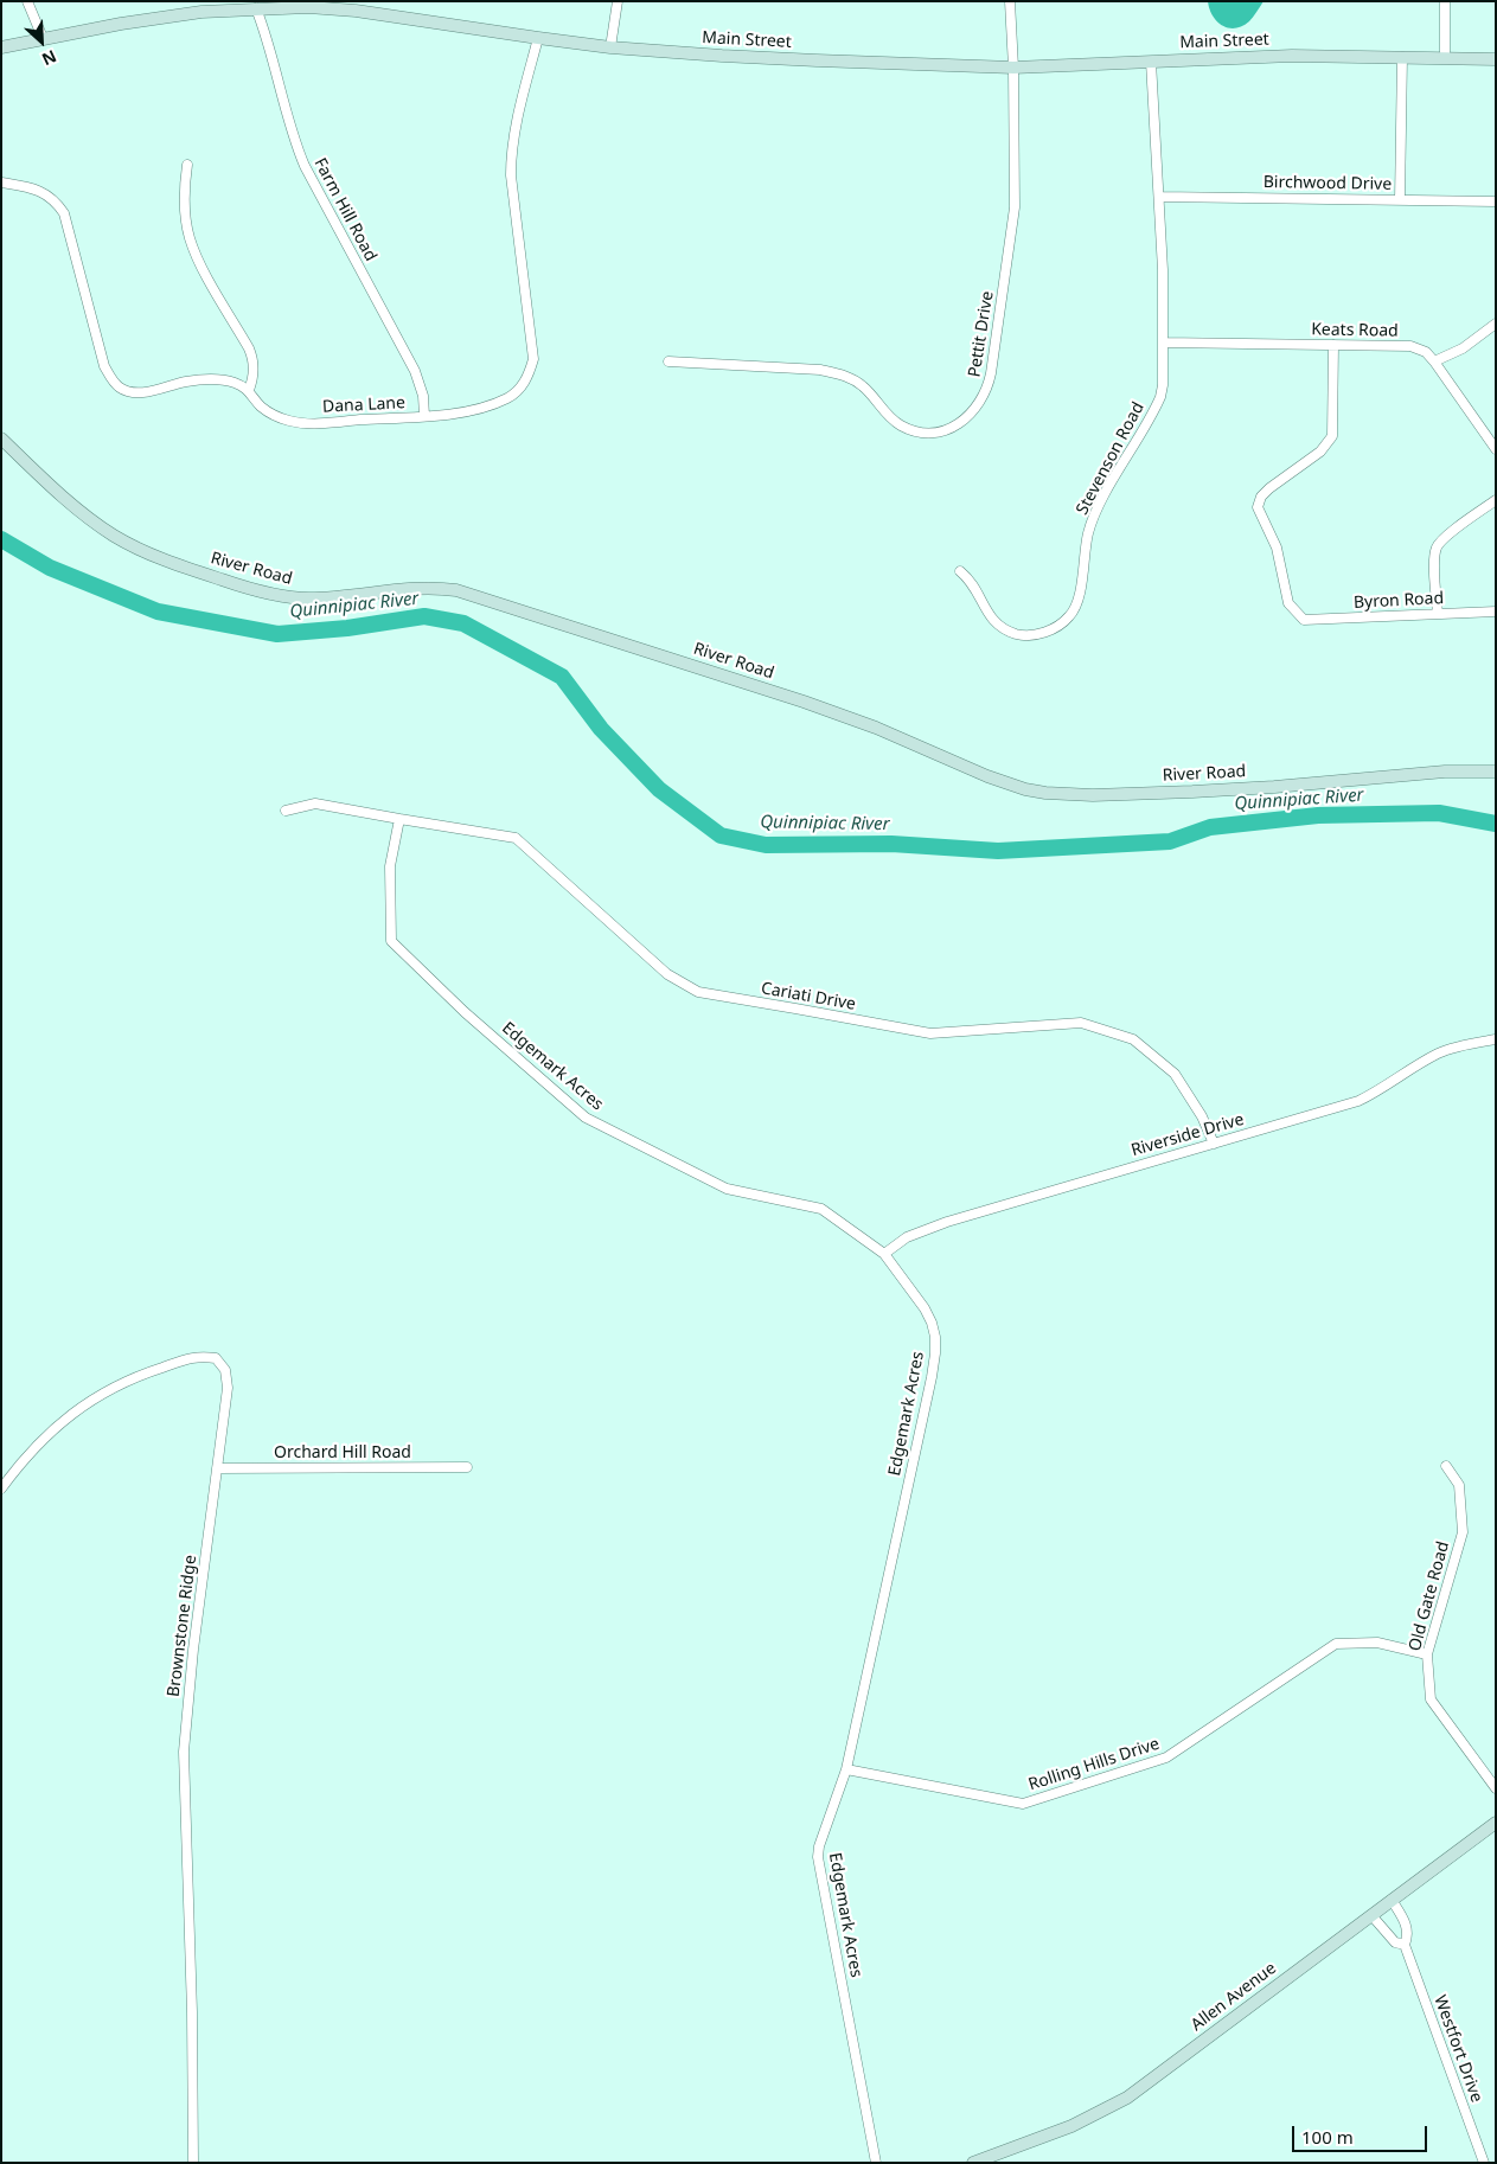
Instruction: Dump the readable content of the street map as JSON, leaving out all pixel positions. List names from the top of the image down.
{
  "streets": {
    "main road": ["Main Street", "River Road", "Allen Avenue"],
    "street": [
      "Birchwood Drive",
      "Farm Hill Road",
      "Keats Road",
      "Pettit Drive",
      "Dana Lane",
      "Stevenson Road",
      "Byron Road",
      "Cariati Drive",
      "Edgemark Acres",
      "Riverside Drive",
      "Orchard Hill Road",
      "Old Gate Road",
      "Brownstone Ridge",
      "Rolling Hills Drive",
      "Westfort Drive"
    ]
  },
  "crossings": [
    ["Main Street", "Farm Hill Road"],
    ["Main Street", "Pettit Drive"],
    ["Main Street", "Dana Lane"],
    ["Main Street", "Stevenson Road"],
    ["Birchwood Drive", "Stevenson Road"],
    ["Farm Hill Road", "Dana Lane"],
    ["Keats Road", "Stevenson Road"],
    ["Keats Road", "Byron Road"],
    ["Cariati Drive", "Edgemark Acres"],
    ["Cariati Drive", "Riverside Drive"],
    ["Edgemark Acres", "Riverside Drive"],
    ["Edgemark Acres", "Rolling Hills Drive"],
    ["Orchard Hill Road", "Brownstone Ridge"],
    ["Old Gate Road", "Rolling Hills Drive"],
    ["Allen Avenue", "Westfort Drive"]
  ],
  "water": ["Quinnipiac River"],
  "scale_bar": "100 m",
  "north": "bottom right"
}
